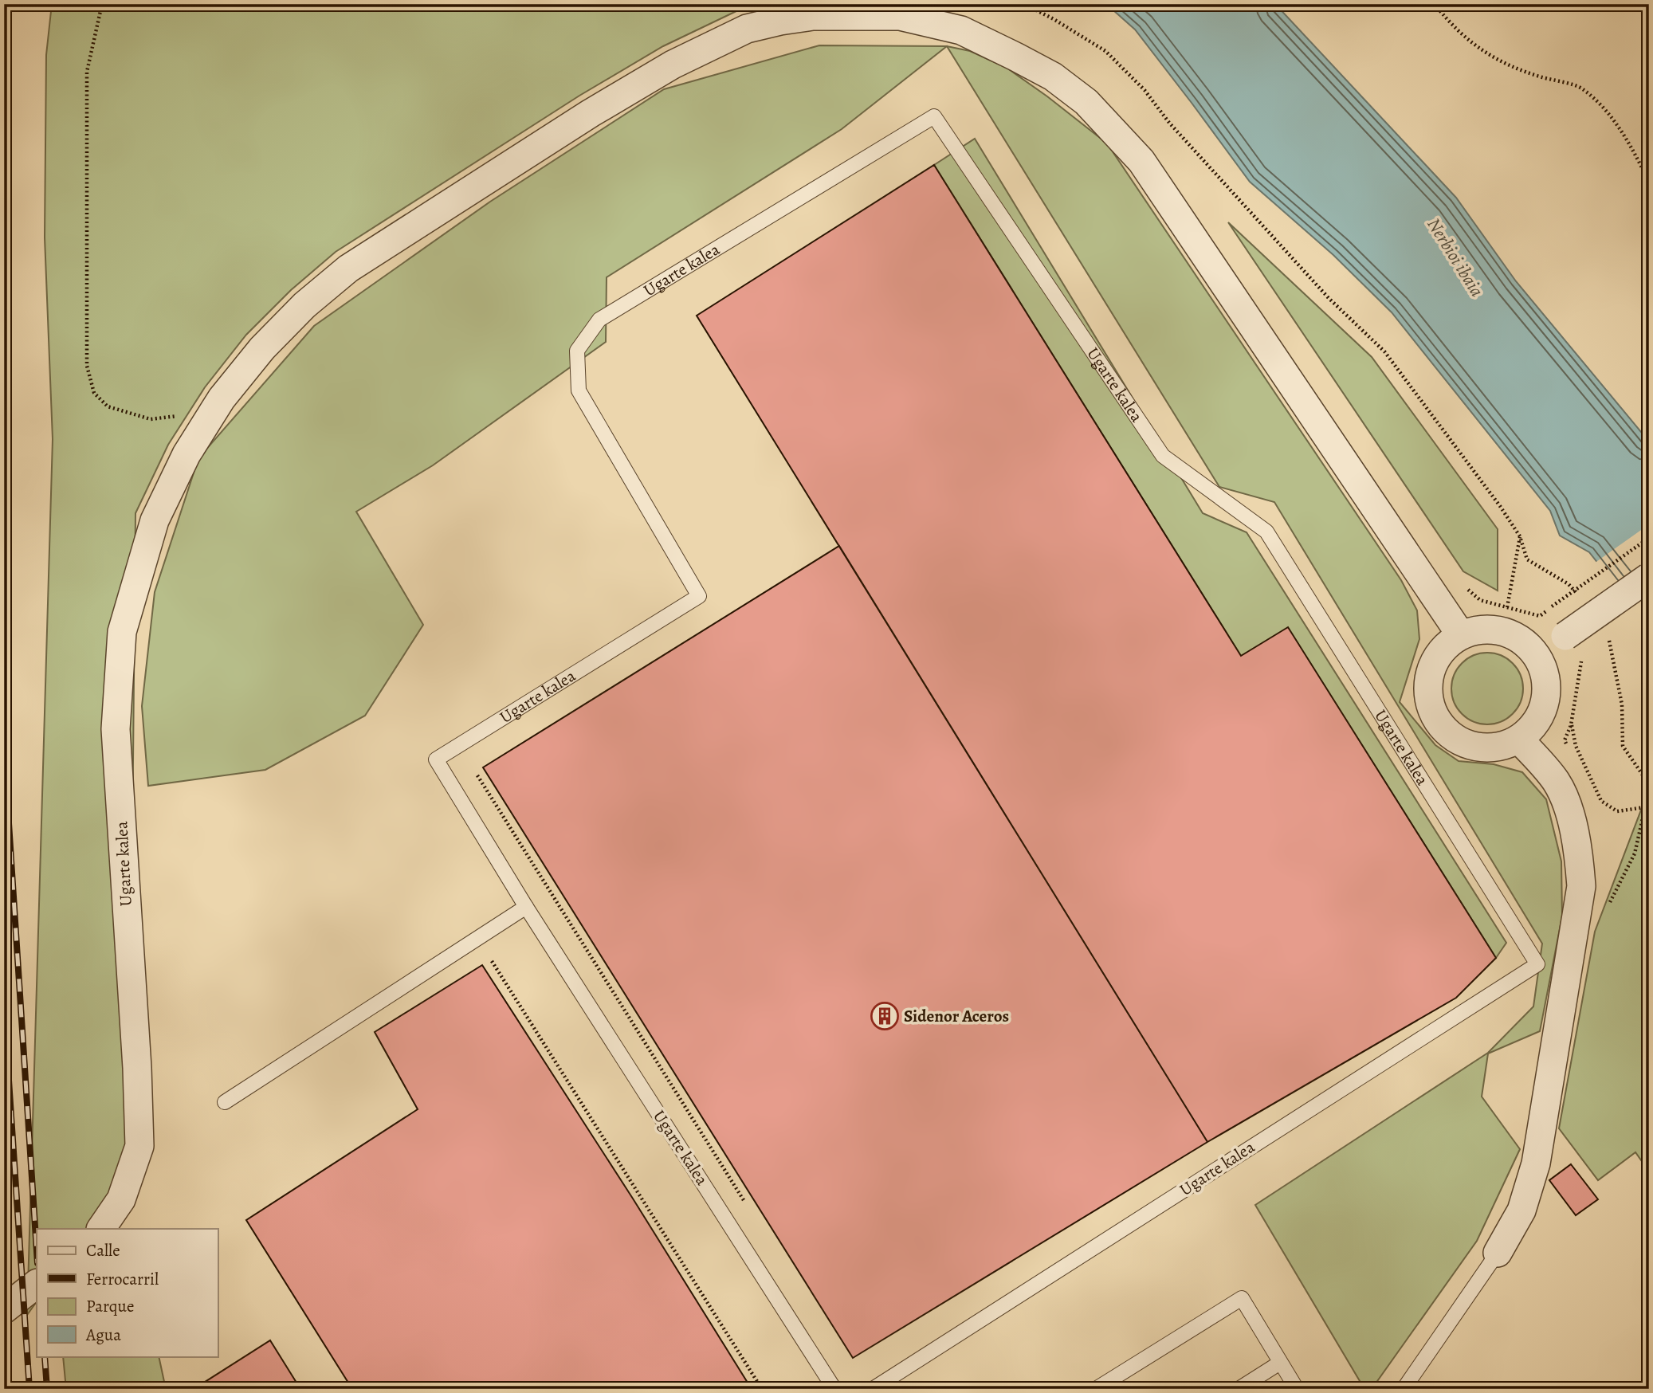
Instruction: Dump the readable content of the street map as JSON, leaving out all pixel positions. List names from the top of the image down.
{
  "streets": {
    "street": ["Ugarte kalea"]
  },
  "water": ["Nerbioi ibaia"],
  "places": {
    "building": ["Sidenor Aceros"]
  },
  "legend": [
    "Calle",
    "Ferrocarril",
    "Parque",
    "Agua"
  ]
}
